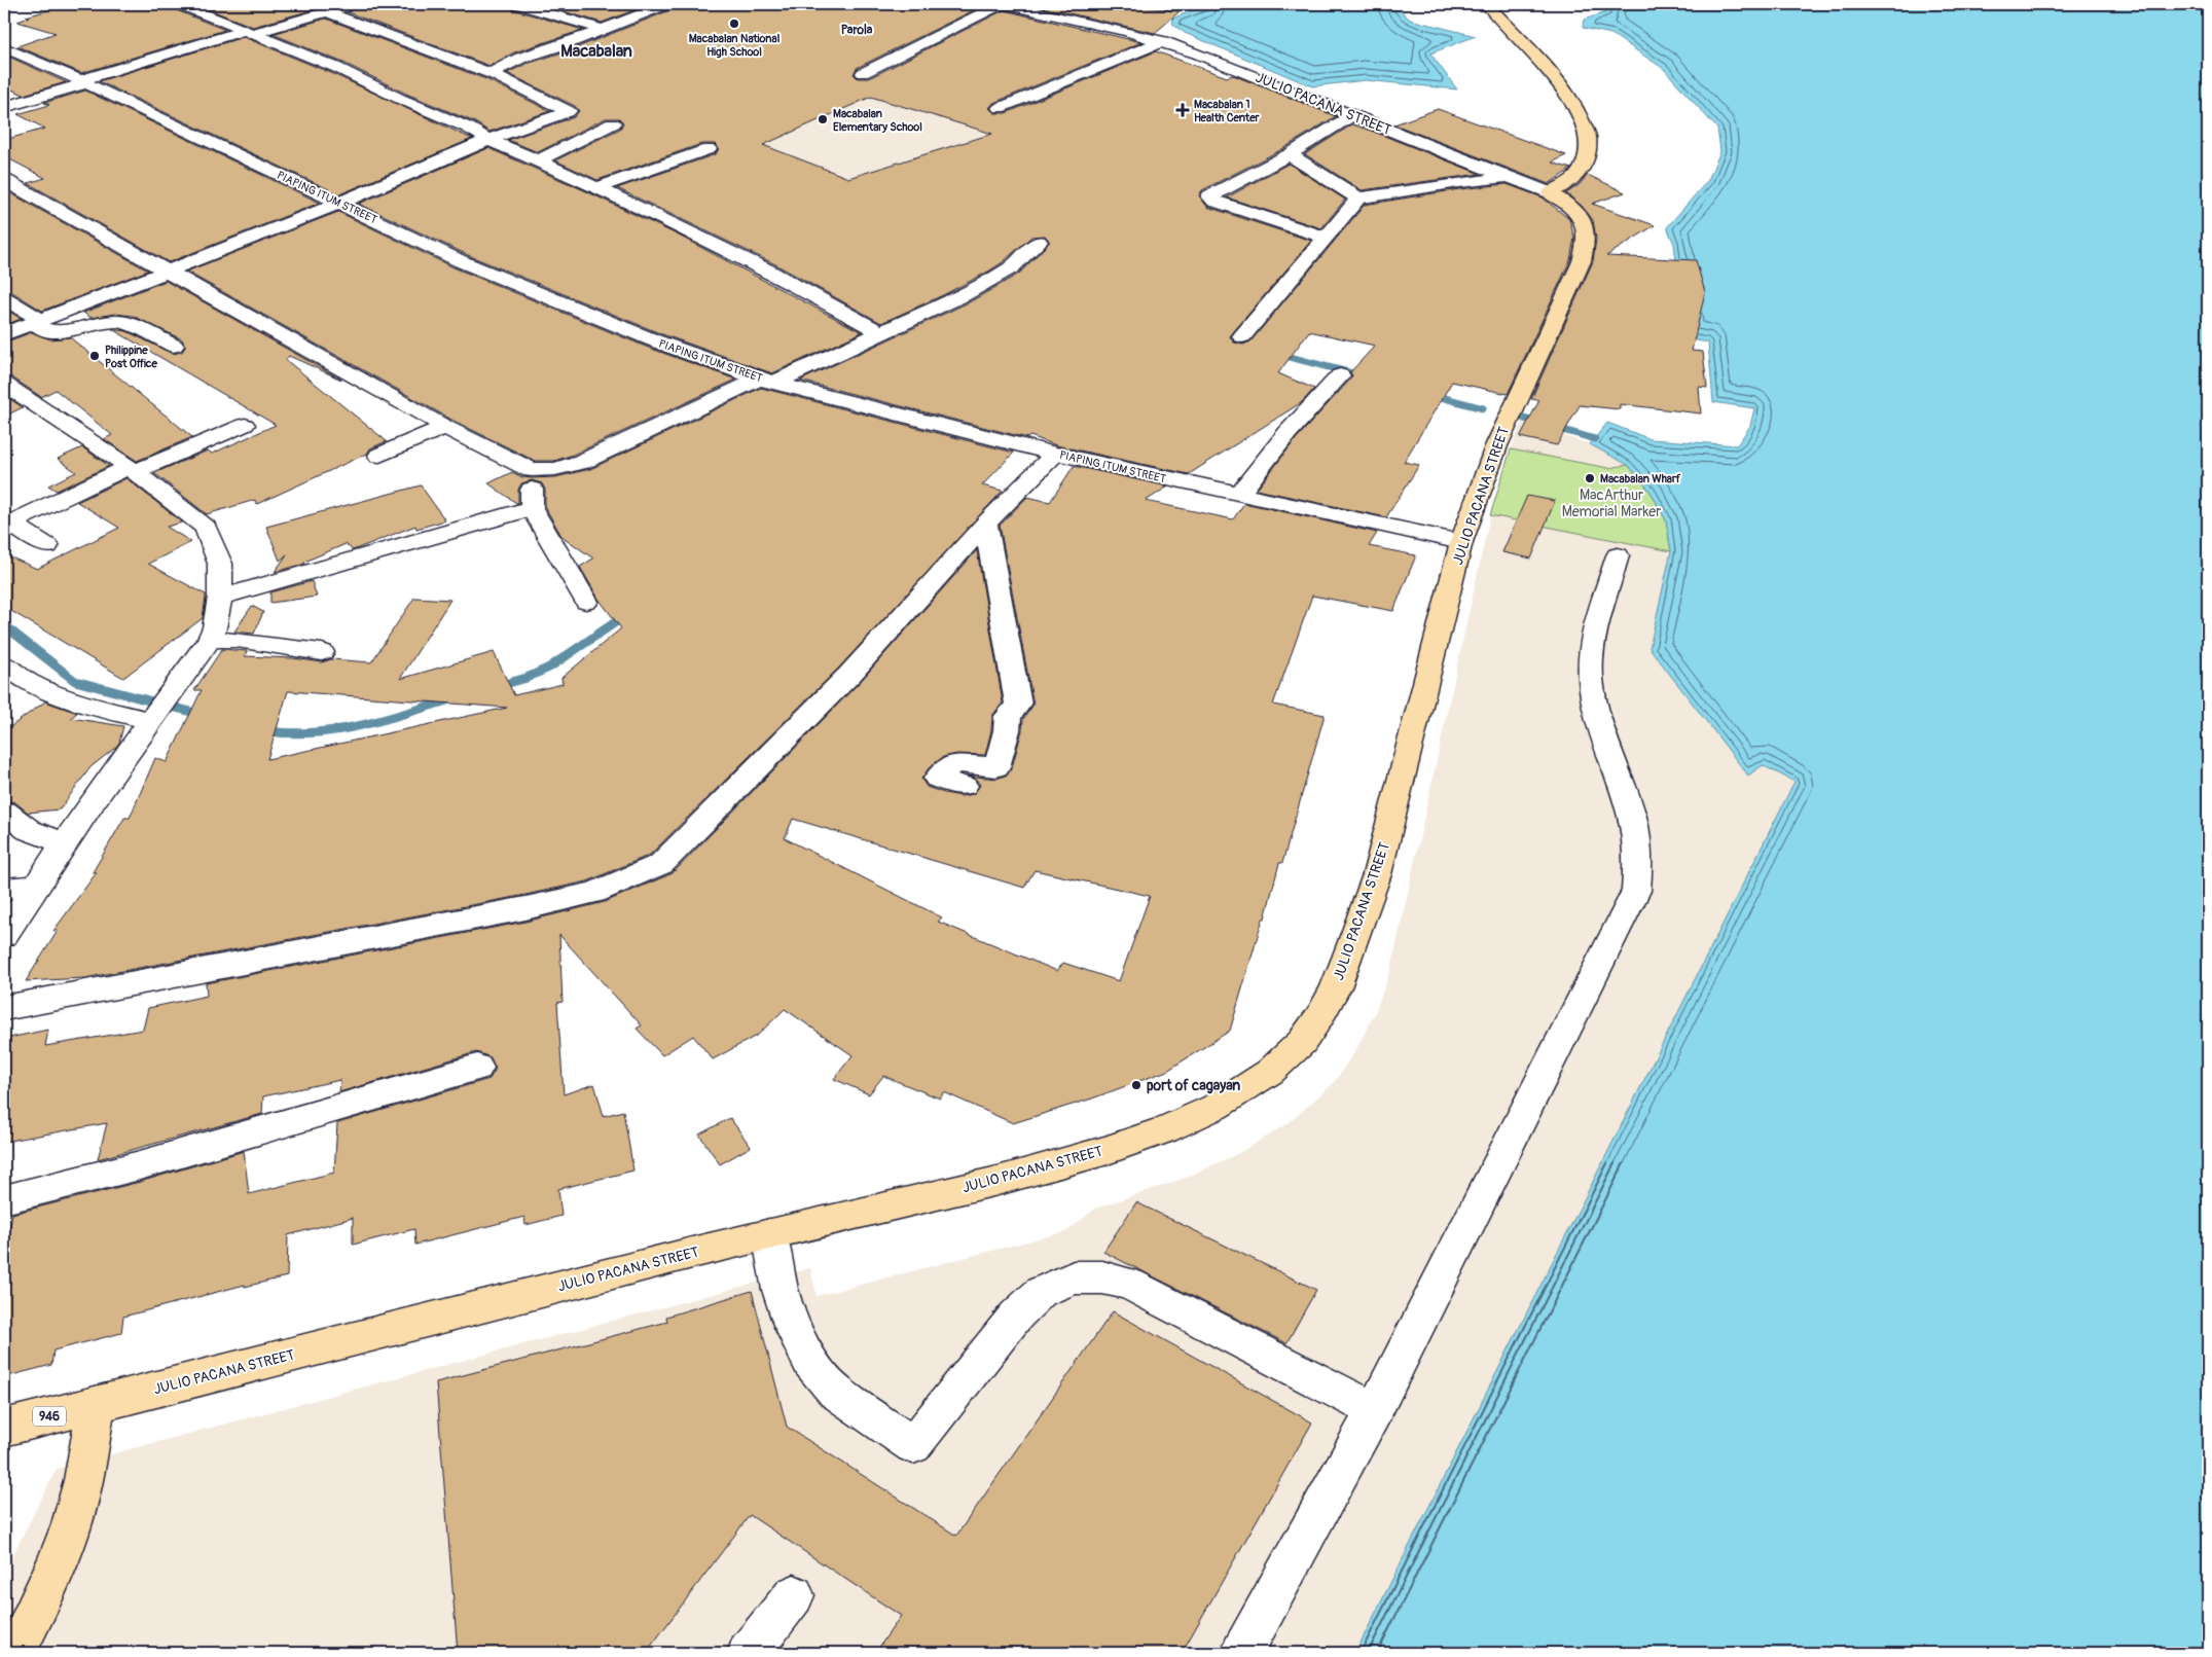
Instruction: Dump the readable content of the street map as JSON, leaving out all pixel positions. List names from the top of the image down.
{
  "streets": {
    "main road": ["JULIO PACANA STREET", "946"],
    "street": ["PIAPING ITUM STREET"]
  },
  "crossings": [
    ["JULIO PACANA STREET", "PIAPING ITUM STREET"]
  ],
  "districts": ["Parola", "Macabalan"],
  "parks": ["MacArthur Memorial Marker"],
  "places": {
    "other": [
      "Macabalan National High School",
      "Macabalan Elementary School",
      "Philippine Post Office",
      "Macabalan Wharf",
      "port of cagayan"
    ],
    "health": ["Macabalan 1 Health Center"]
  }
}
